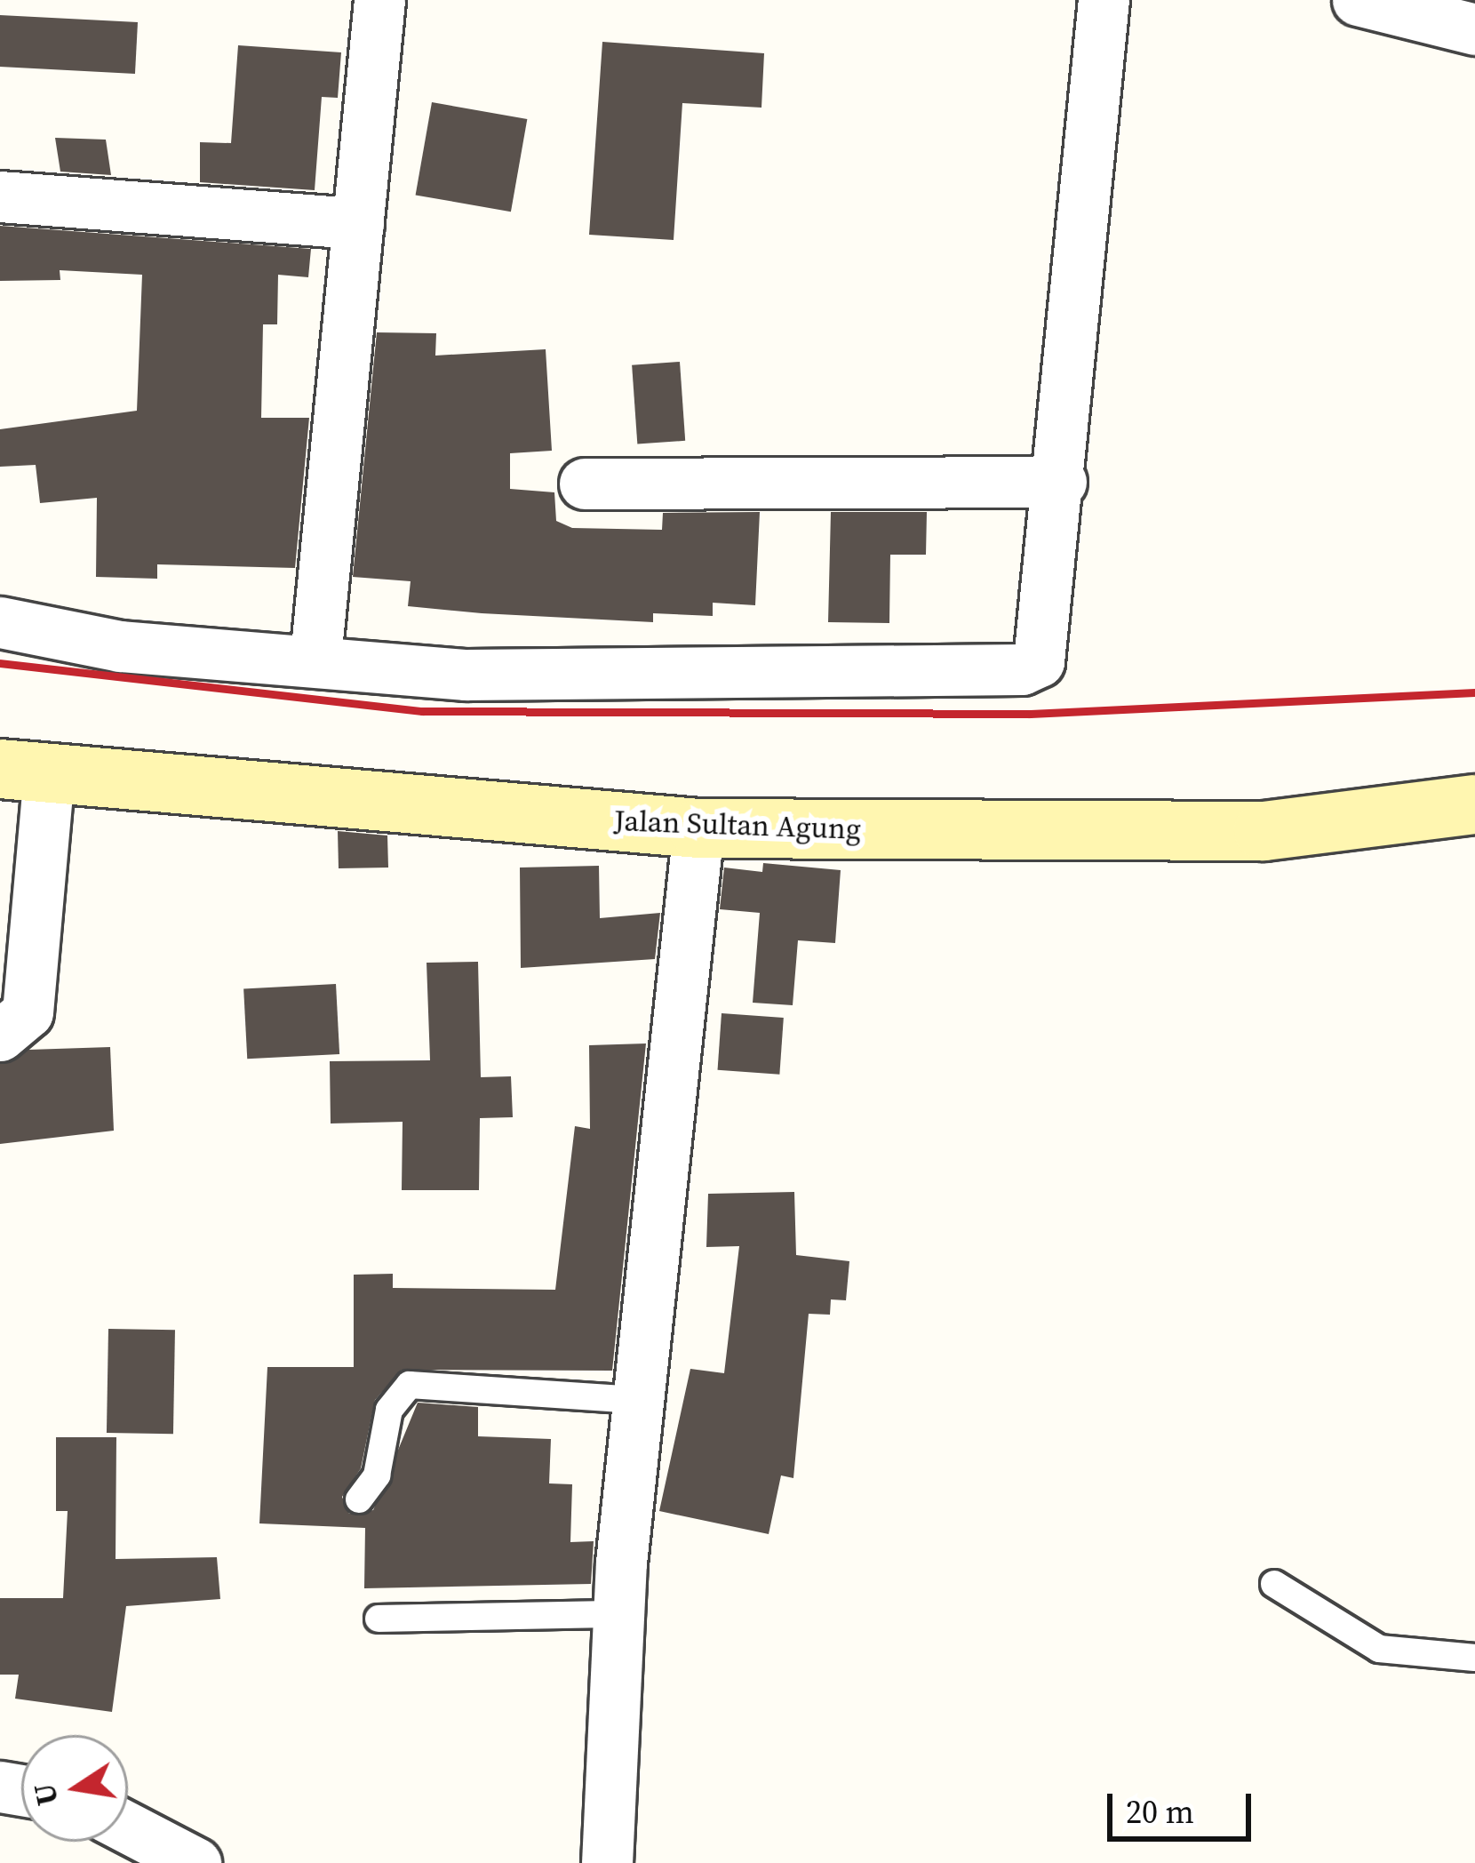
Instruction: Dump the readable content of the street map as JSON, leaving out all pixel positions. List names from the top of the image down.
{
  "streets": {
    "street": ["Jalan Sultan Agung"]
  },
  "scale_bar": "20 m",
  "north": "left"
}
